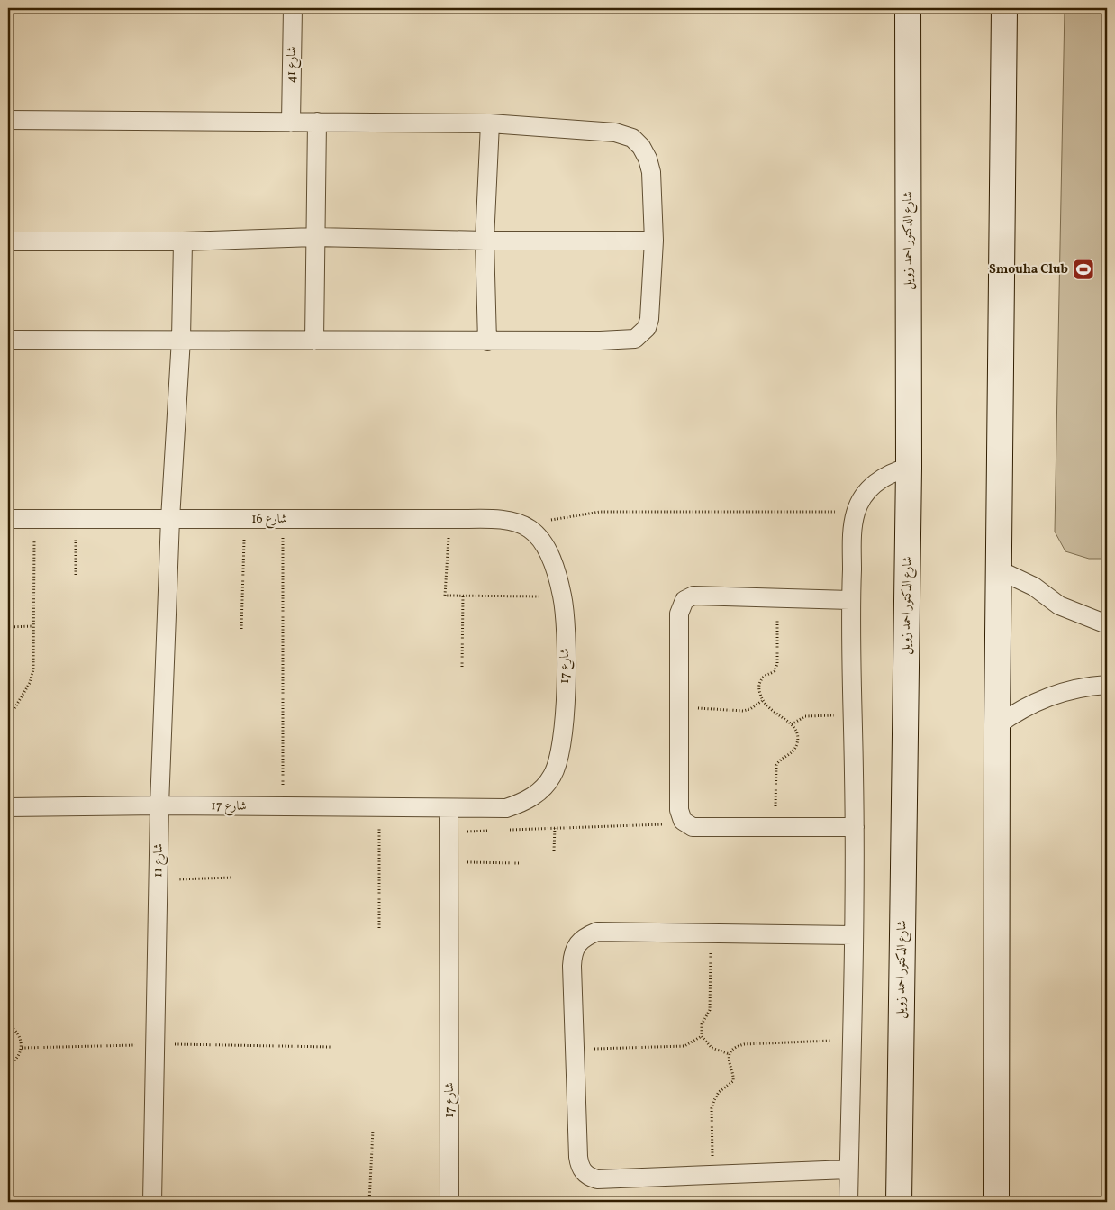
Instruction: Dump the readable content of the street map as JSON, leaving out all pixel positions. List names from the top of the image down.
{
  "streets": {
    "street": [
      "شارع 41",
      "شارع الدكتور احمد زويل",
      "شارع 16",
      "شارع 17",
      "شارع 11"
    ]
  },
  "crossings": [
    ["شارع 16", "شارع 17"],
    ["شارع 16", "شارع 11"],
    ["شارع 17", "شارع 11"]
  ],
  "places": {
    "sports": ["Smouha Club"]
  }
}
